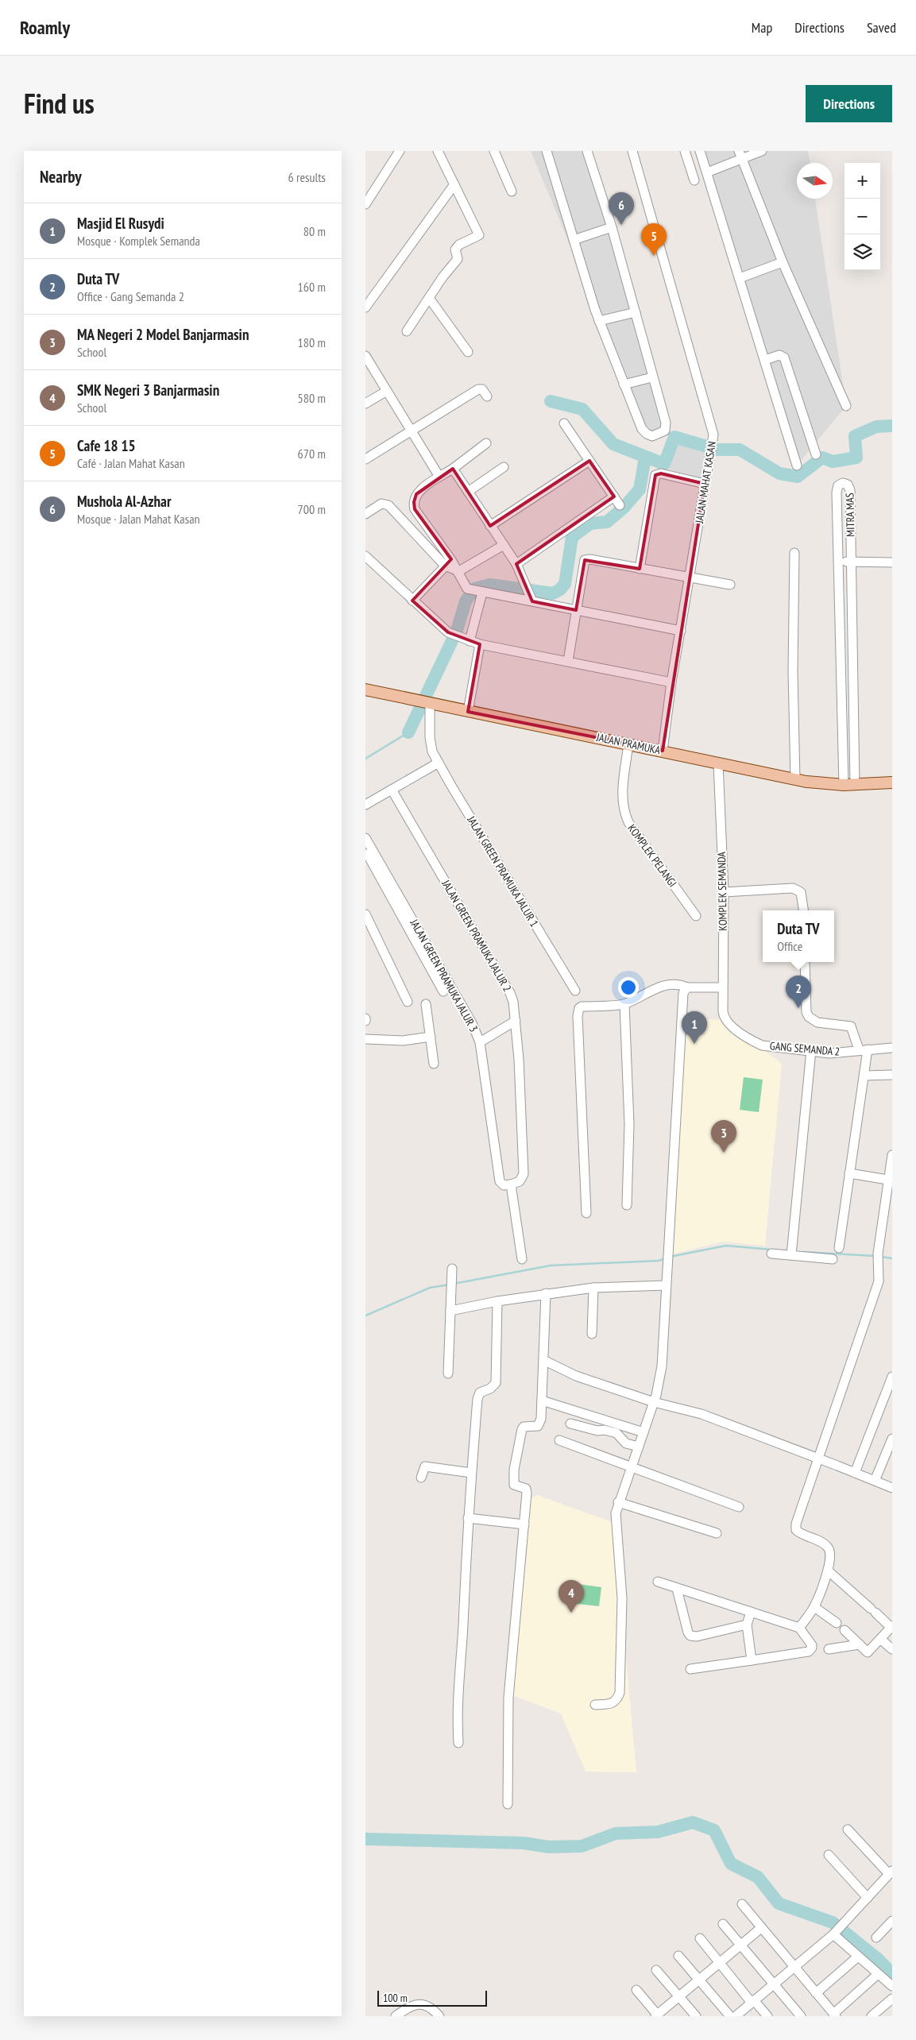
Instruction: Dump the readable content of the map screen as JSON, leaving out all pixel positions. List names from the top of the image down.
{
  "streets": {
    "main road": ["JALAN PRAMUKA"],
    "street": [
      "JALAN MAHAT KASAN",
      "MITRA MAS",
      "KOMPLEK PELANGI",
      "JALAN GREEN PRAMUKA JALUR 1",
      "KOMPLEK SEMANDA",
      "JALAN GREEN PRAMUKA JALUR 2",
      "JALAN GREEN PRAMUKA JALUR 3",
      "GANG SEMANDA 2"
    ]
  },
  "crossings": [
    ["JALAN MAHAT KASAN", "JALAN PRAMUKA"],
    ["MITRA MAS", "JALAN PRAMUKA"],
    ["JALAN PRAMUKA", "KOMPLEK PELANGI"],
    ["JALAN PRAMUKA", "JALAN GREEN PRAMUKA JALUR 1"],
    ["JALAN PRAMUKA", "KOMPLEK SEMANDA"],
    ["KOMPLEK SEMANDA", "GANG SEMANDA 2"],
    ["JALAN GREEN PRAMUKA JALUR 2", "JALAN GREEN PRAMUKA JALUR 3"]
  ],
  "scale_bar": "100 m",
  "north": "right",
  "page": {
    "header": "Roamly",
    "nav": ["Map", "Directions", "Saved"],
    "title": "Find us",
    "buttons": "Directions",
    "heading": ["Nearby", "6 results"],
    "map_buttons": ["+", "−"],
    "pins": [
      "6",
      "5",
      "2",
      "1",
      "3",
      "4"
    ],
    "list": [
      {
        "mark": "1",
        "name": "Masjid El Rusydi",
        "note": "Mosque · Komplek Semanda",
        "value": "80 m"
      },
      {
        "mark": "2",
        "name": "Duta TV",
        "note": "Office · Gang Semanda 2",
        "value": "160 m"
      },
      {
        "mark": "3",
        "name": "MA Negeri 2 Model Banjarmasin",
        "note": "School",
        "value": "180 m"
      },
      {
        "mark": "4",
        "name": "SMK Negeri 3 Banjarmasin",
        "note": "School",
        "value": "580 m"
      },
      {
        "mark": "5",
        "name": "Cafe 18 15",
        "note": "Café · Jalan Mahat Kasan",
        "value": "670 m"
      },
      {
        "mark": "6",
        "name": "Mushola Al-Azhar",
        "note": "Mosque · Jalan Mahat Kasan",
        "value": "700 m"
      }
    ],
    "popup": ["Duta TV", "Office"],
    "scale": "100 m"
  }
}
